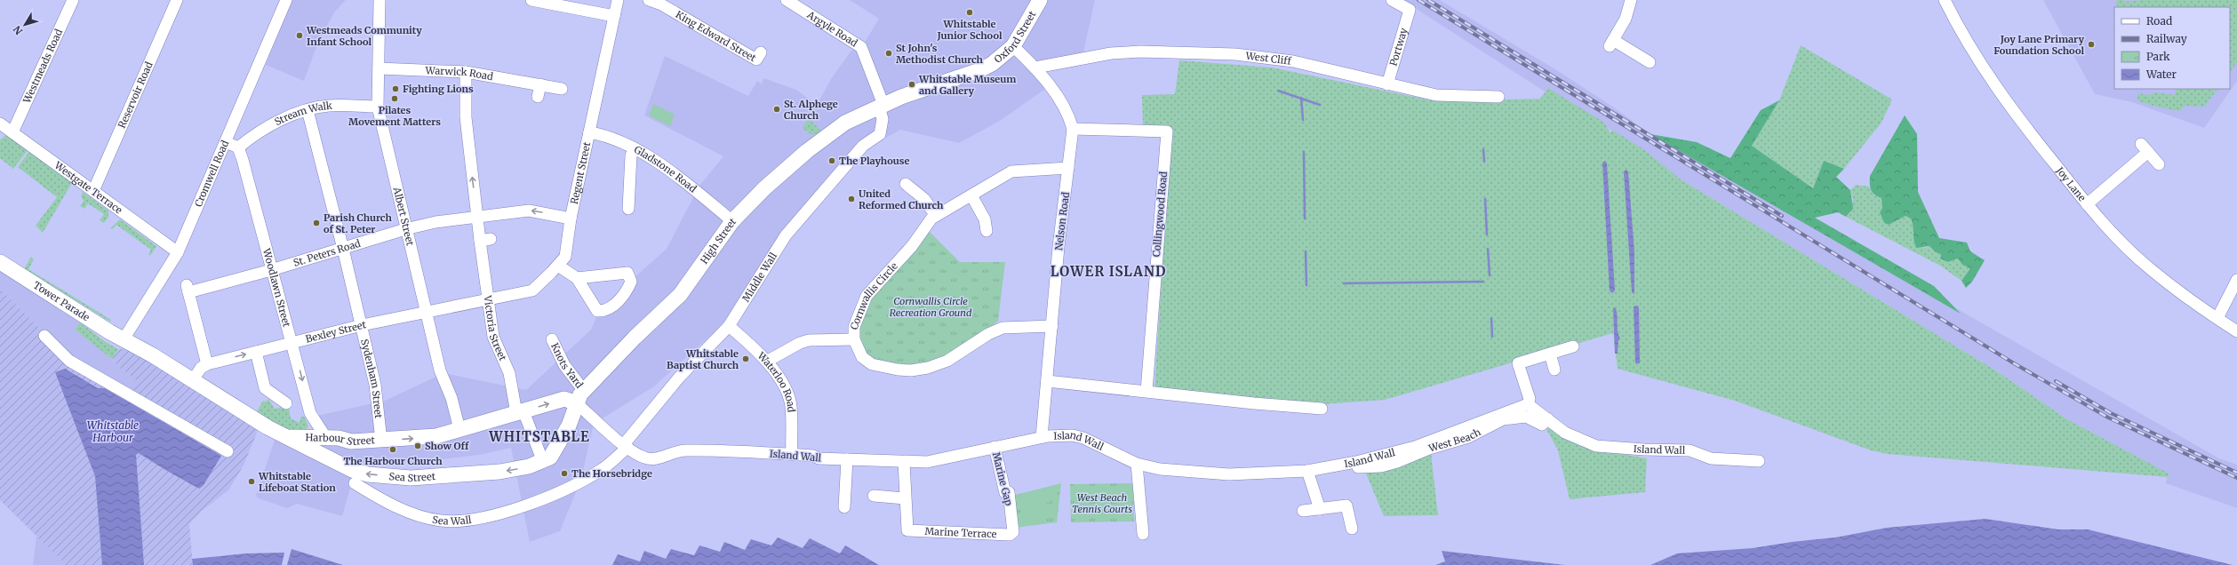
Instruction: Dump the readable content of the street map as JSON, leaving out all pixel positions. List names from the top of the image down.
{
  "streets": {
    "main road": [
      "Oxford Street",
      "High Street",
      "Tower Parade",
      "Harbour Street",
      "Sea Street"
    ],
    "street": [
      "Argyle Road",
      "King Edward Street",
      "Portway",
      "West Cliff",
      "Westmeads Road",
      "Warwick Road",
      "Reservoir Road",
      "Stream Walk",
      "Gladstone Road",
      "Cromwell Road",
      "Regent Street",
      "Joy Lane",
      "Westgate Terrace",
      "Collingwood Road",
      "Albert Street",
      "Nelson Road",
      "St. Peters Road",
      "Middle Wall",
      "Woodlawn Street",
      "Cornwallis Circle",
      "Victoria Street",
      "Bexley Street",
      "Knots Yard",
      "Sydenham Street",
      "Waterloo Road",
      "West Beach",
      "Island Wall",
      "Marine Gap",
      "Sea Wall",
      "Marine Terrace"
    ]
  },
  "crossings": [
    ["Argyle Road", "Oxford Street"],
    ["Argyle Road", "High Street"],
    ["Argyle Road", "Middle Wall"],
    ["Oxford Street", "Nelson Road"],
    ["Oxford Street", "High Street"],
    ["Oxford Street", "Middle Wall"],
    ["Portway", "West Cliff"],
    ["West Cliff", "Nelson Road"],
    ["Westmeads Road", "Westgate Terrace"],
    ["Warwick Road", "Albert Street"],
    ["Warwick Road", "Victoria Street"],
    ["Reservoir Road", "Westgate Terrace"],
    ["Stream Walk", "Albert Street"],
    ["Stream Walk", "Woodlawn Street"],
    ["Stream Walk", "Sydenham Street"],
    ["Gladstone Road", "Regent Street"],
    ["Gladstone Road", "High Street"],
    ["Cromwell Road", "Westgate Terrace"],
    ["Cromwell Road", "Tower Parade"],
    ["Regent Street", "St. Peters Road"],
    ["Regent Street", "Victoria Street"],
    ["Regent Street", "Bexley Street"],
    ["Collingwood Road", "Nelson Road"],
    ["Albert Street", "St. Peters Road"],
    ["Albert Street", "Bexley Street"],
    ["Albert Street", "Harbour Street"],
    ["Nelson Road", "Cornwallis Circle"],
    ["Nelson Road", "Island Wall"],
    ["High Street", "Middle Wall"],
    ["High Street", "Knots Yard"],
    ["High Street", "Harbour Street"],
    ["St. Peters Road", "Woodlawn Street"],
    ["St. Peters Road", "Victoria Street"],
    ["St. Peters Road", "Bexley Street"],
    ["St. Peters Road", "Sydenham Street"],
    ["Middle Wall", "Knots Yard"],
    ["Middle Wall", "Waterloo Road"],
    ["Middle Wall", "Island Wall"],
    ["Middle Wall", "Sea Wall"],
    ["Woodlawn Street", "Bexley Street"],
    ["Woodlawn Street", "Harbour Street"],
    ["Woodlawn Street", "Sea Street"],
    ["Victoria Street", "Bexley Street"],
    ["Victoria Street", "Harbour Street"],
    ["Victoria Street", "Sea Street"],
    ["Bexley Street", "Sydenham Street"],
    ["Knots Yard", "Harbour Street"],
    ["Knots Yard", "Island Wall"],
    ["Knots Yard", "Sea Wall"],
    ["Sydenham Street", "Harbour Street"],
    ["Waterloo Road", "Island Wall"],
    ["Harbour Street", "Sea Street"],
    ["West Beach", "Island Wall"],
    ["Island Wall", "Marine Gap"],
    ["Island Wall", "Sea Wall"],
    ["Marine Gap", "Marine Terrace"]
  ],
  "one_way": ["Victoria Street", "Harbour Street", "Sea Street"],
  "districts": ["LOWER ISLAND", "WHITSTABLE"],
  "water": ["Whitstable Harbour"],
  "parks": ["Cornwallis Circle Recreation Ground", "West Beach Tennis Courts"],
  "places": [
    "Whitstable Junior School",
    "Westmeads Community Infant School",
    "Joy Lane Primary Foundation School",
    "St John's Methodist Church",
    "Whitstable Museum and Gallery",
    "Fighting Lions",
    "Pilates Movement Matters",
    "St. Alphege Church",
    "The Playhouse",
    "United Reformed Church",
    "Parish Church of St. Peter",
    "Whitstable Baptist Church",
    "Show Off",
    "The Harbour Church",
    "The Horsebridge",
    "Whitstable Lifeboat Station"
  ],
  "legend": [
    "Road",
    "Railway",
    "Park",
    "Water"
  ],
  "north": "bottom left"
}
